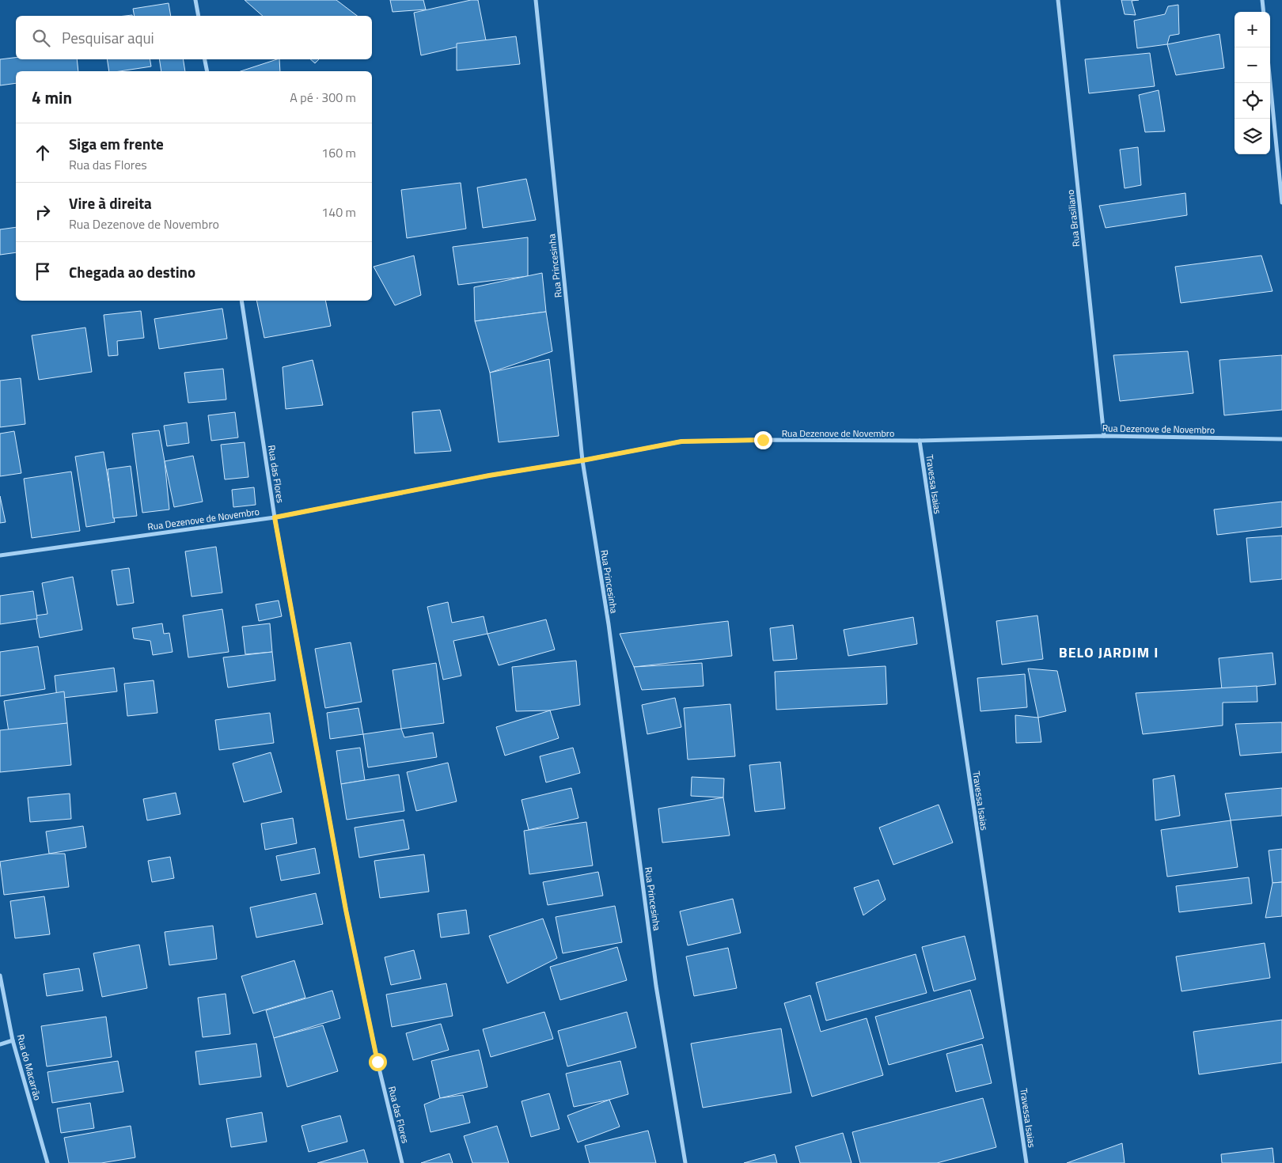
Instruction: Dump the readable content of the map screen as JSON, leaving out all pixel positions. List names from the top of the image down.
{
  "streets": {
    "street": [
      "Rua Brasiliano",
      "Rua Princesinha",
      "Rua Dezenove de Novembro",
      "Rua das Flores",
      "Travessa Isaias",
      "Rua do Macarrão"
    ]
  },
  "crossings": [
    ["Rua Brasiliano", "Rua Dezenove de Novembro"],
    ["Rua Princesinha", "Rua Dezenove de Novembro"],
    ["Rua Dezenove de Novembro", "Rua das Flores"],
    ["Rua Dezenove de Novembro", "Travessa Isaias"]
  ],
  "districts": ["BELO JARDIM I"],
  "page": {
    "map_buttons": ["+", "−"],
    "search": "Pesquisar aqui",
    "heading": ["4 min", "A pé · 300 m"],
    "list": [
      ["Siga em frente", "Rua das Flores", "160 m"],
      ["Vire à direita", "Rua Dezenove de Novembro", "140 m"],
      "Chegada ao destino"
    ]
  }
}
